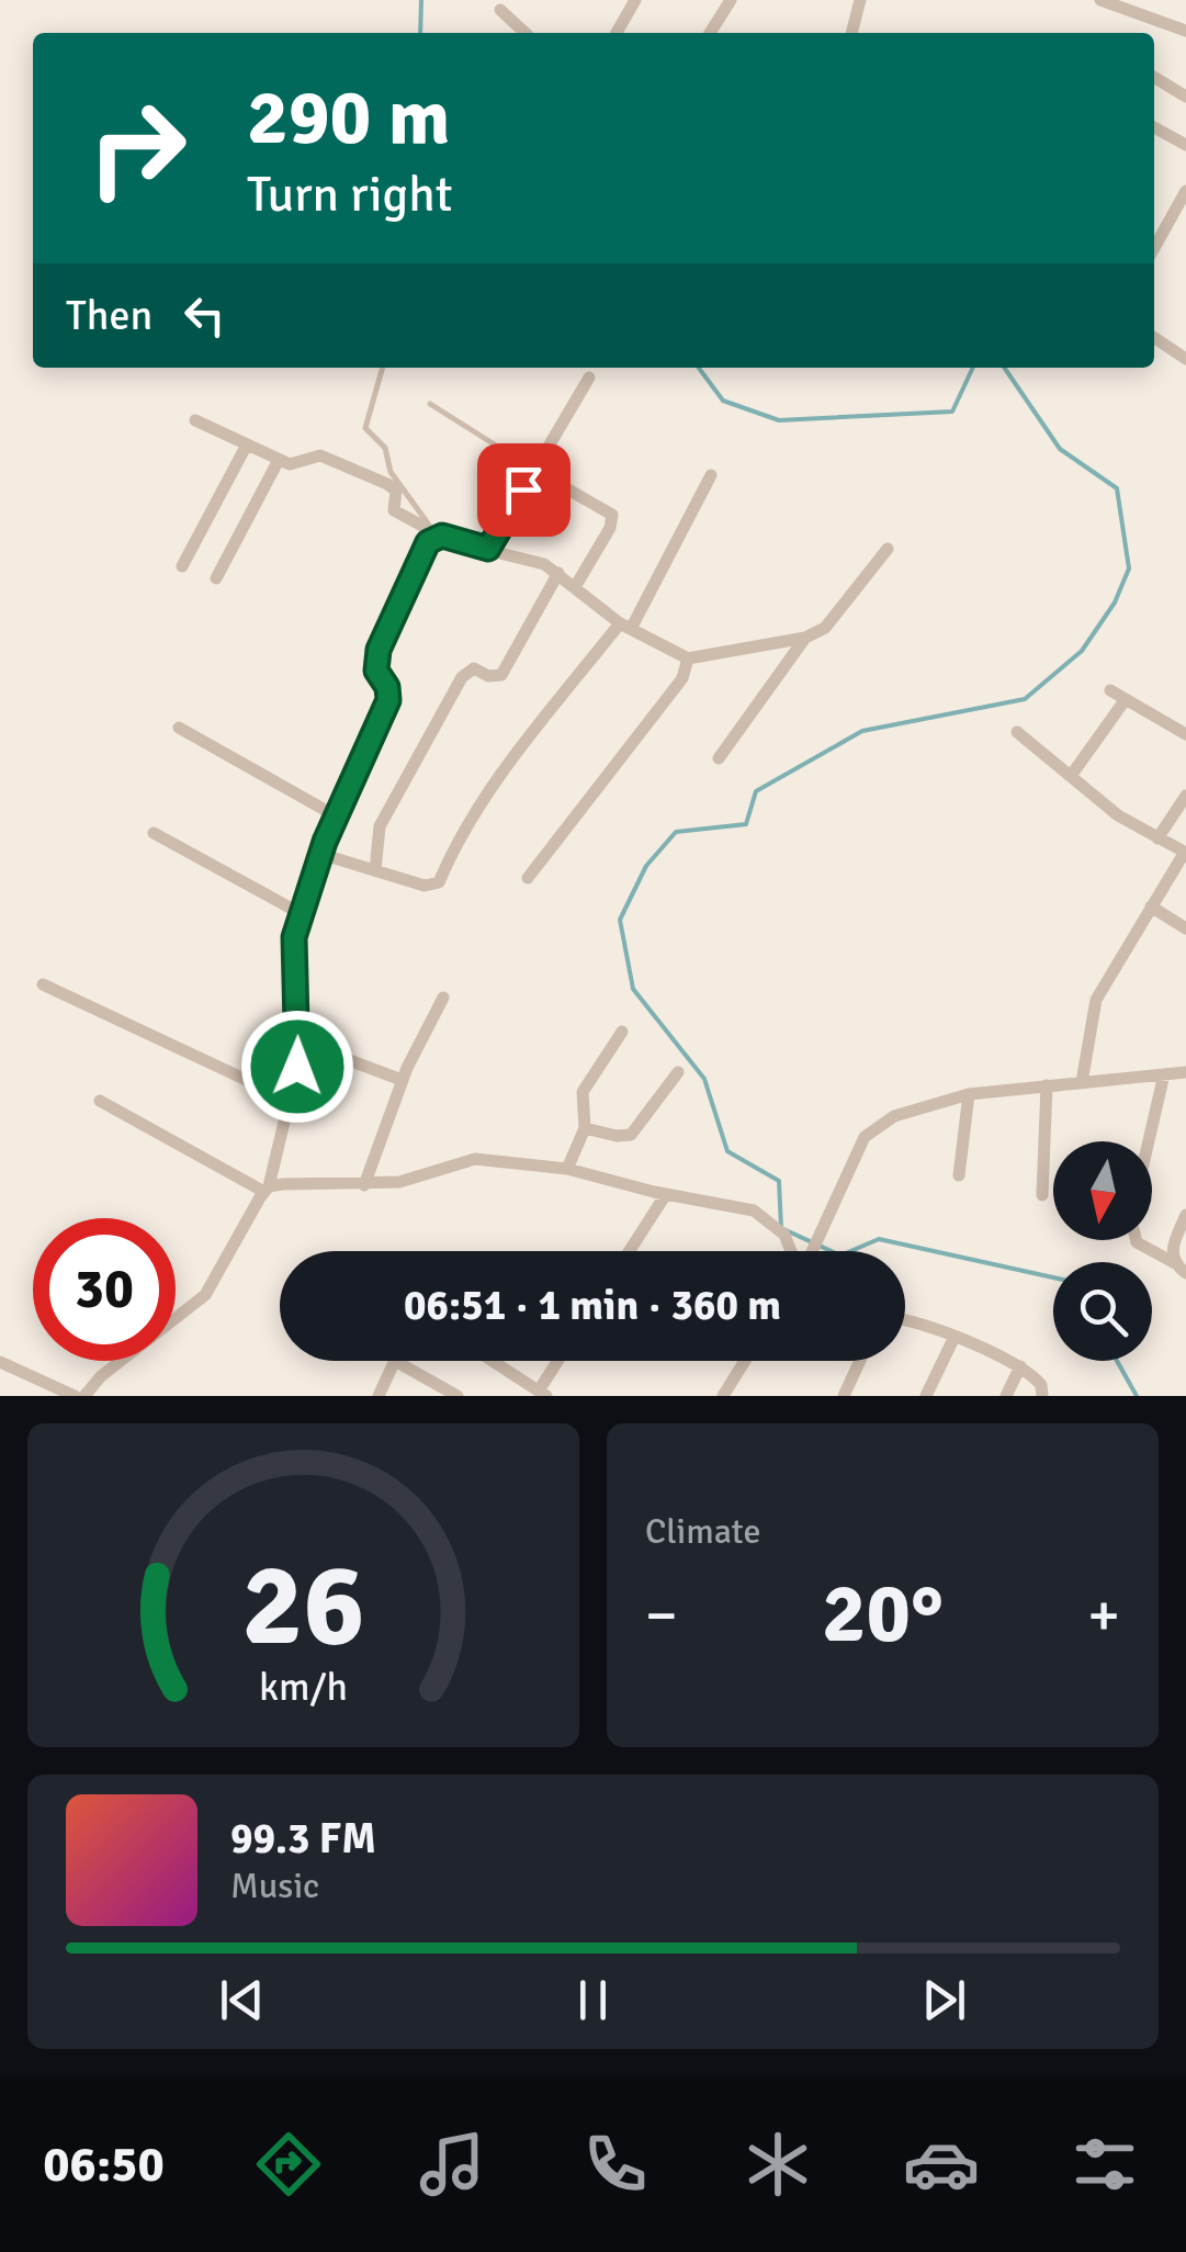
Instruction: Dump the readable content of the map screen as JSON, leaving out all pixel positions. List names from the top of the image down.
{
  "north": "bottom",
  "page": {
    "turn": ["290 m", "Turn right"],
    "then": "Then",
    "limit": "30",
    "trip": "06:51 · 1 min · 360 m",
    "tile": "Climate",
    "heat": ["−", "20°", "+"],
    "song": ["99.3 FM", "Music"],
    "tabs": "06:50",
    "gauge": ["26", "km/h"]
  }
}
